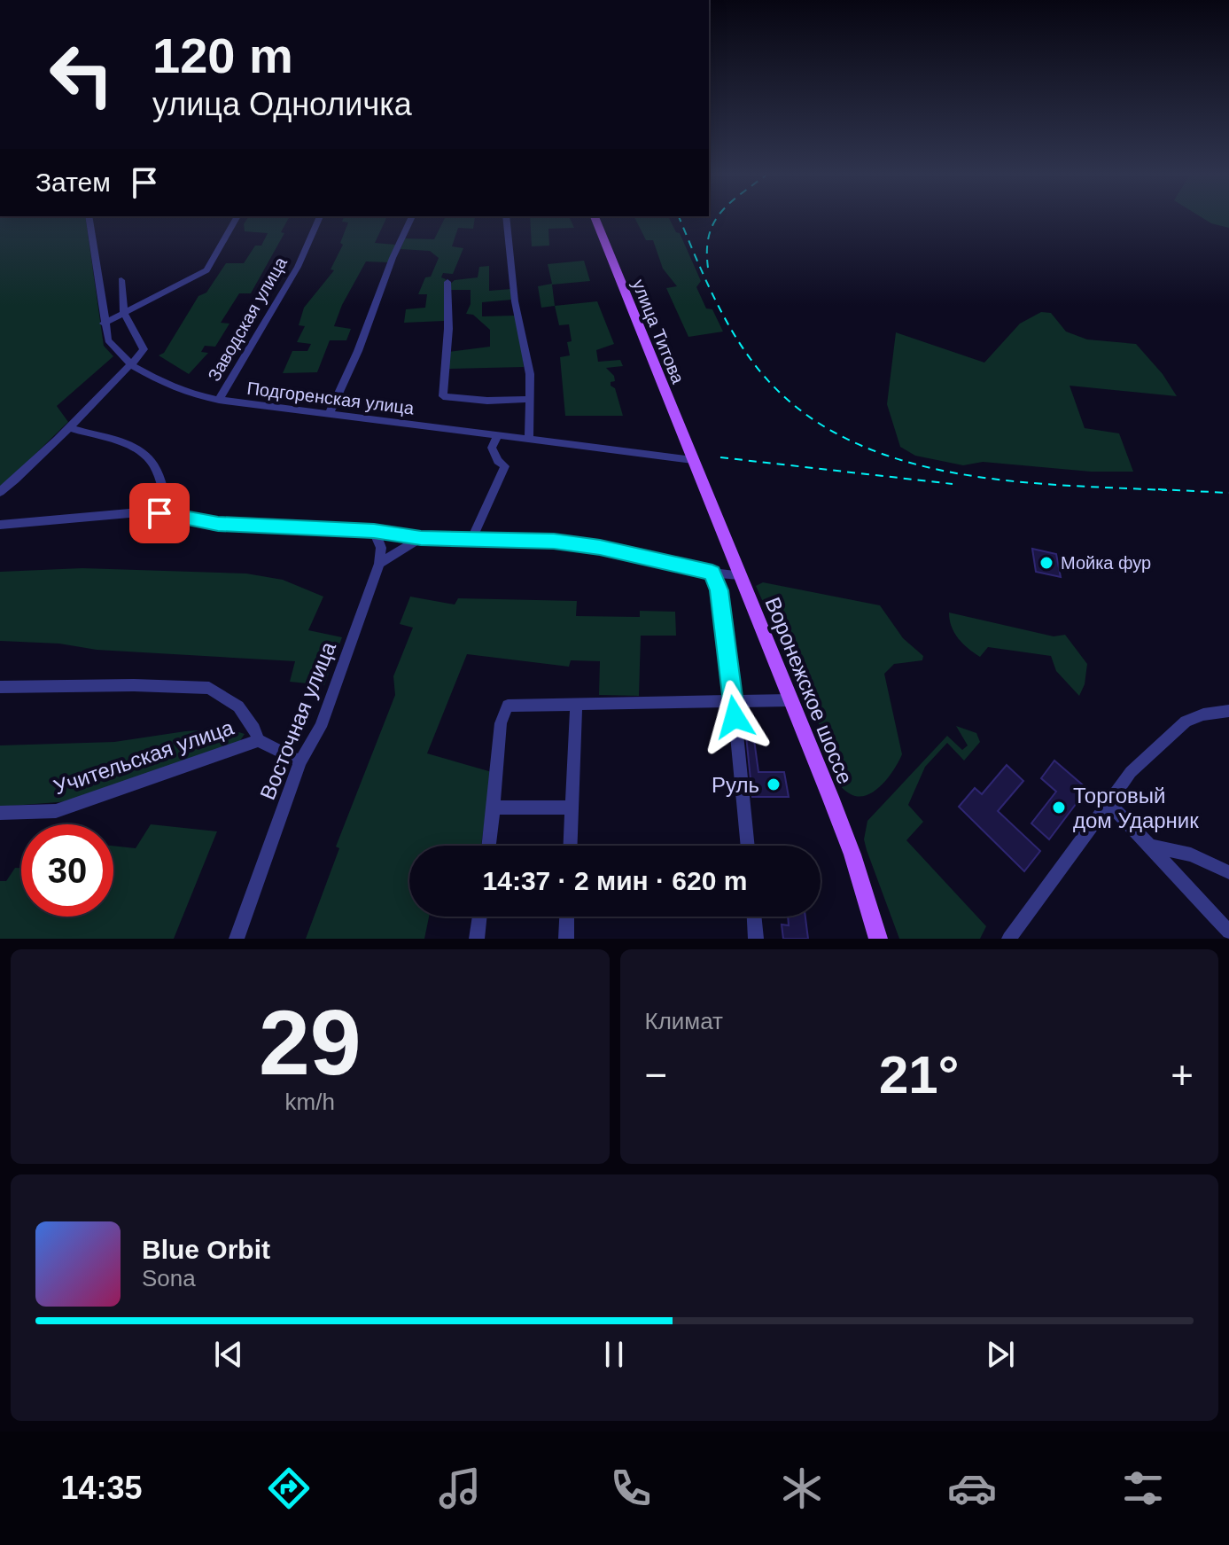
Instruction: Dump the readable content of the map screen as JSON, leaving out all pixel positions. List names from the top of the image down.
{
  "streets": {
    "main road": ["улица Титова", "Воронежское шоссе"],
    "street": [
      "Заводская улица",
      "Подгоренская улица",
      "Восточная улица",
      "Учительская улица"
    ]
  },
  "crossings": [
    ["Заводская улица", "Подгоренская улица"],
    ["улица Титова", "Подгоренская улица"],
    ["улица Титова", "Воронежское шоссе"],
    ["Подгоренская улица", "Воронежское шоссе"],
    ["Восточная улица", "Учительская улица"]
  ],
  "places": ["Мойка фур", "Руль", "Торговый дом Ударник"],
  "page": {
    "turn": ["120 m", "улица Одноличка"],
    "then": "Затем",
    "limit": "30",
    "trip": "14:37 · 2 мин · 620 m",
    "tile": [
      ["29", "km/h"],
      "Климат"
    ],
    "heat": ["−", "21°", "+"],
    "song": ["Blue Orbit", "Sona"],
    "tabs": "14:35"
  }
}
